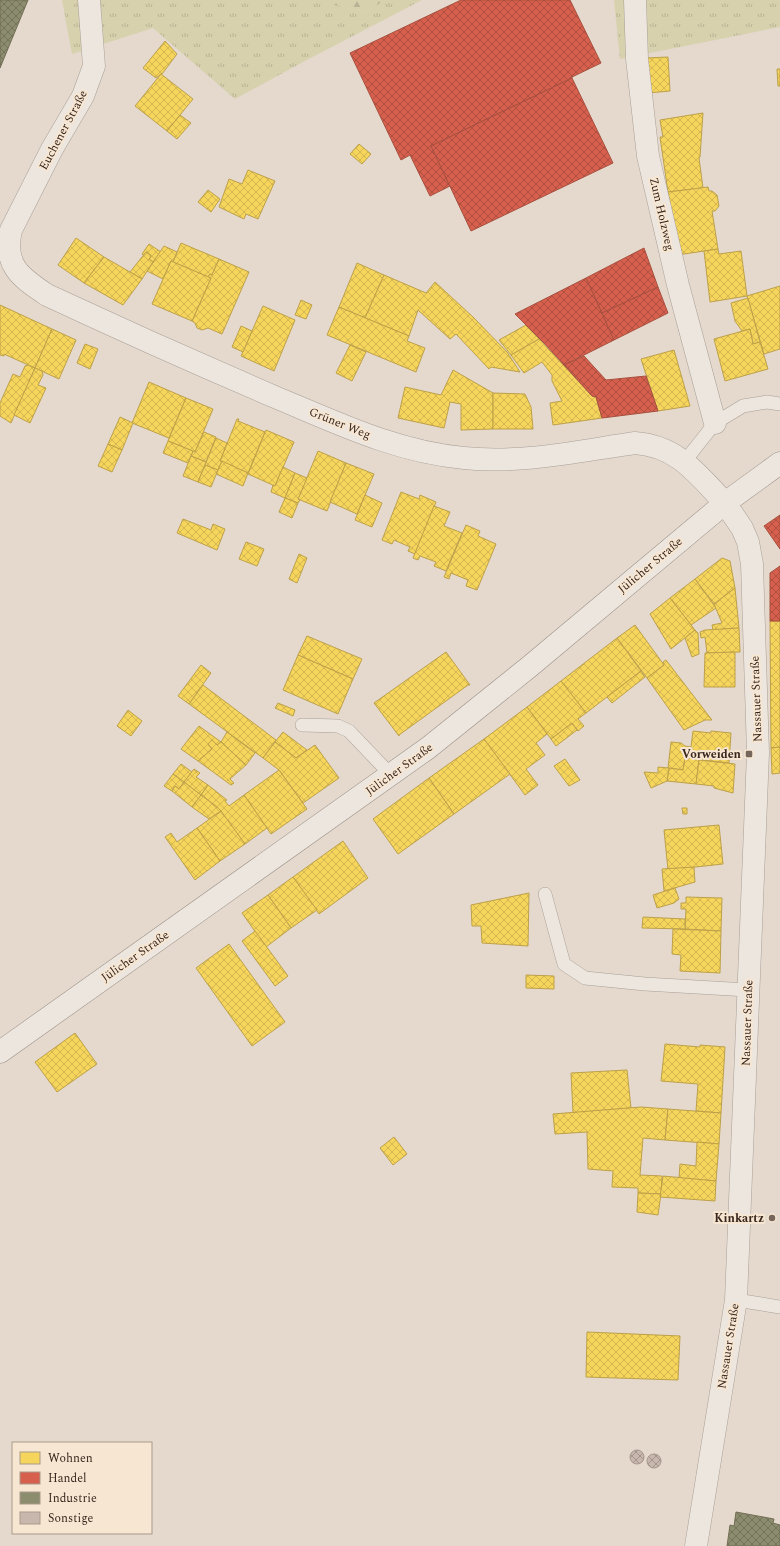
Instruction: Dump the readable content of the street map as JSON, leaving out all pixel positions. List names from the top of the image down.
{
  "streets": {
    "street": [
      "Euchener Straße",
      "Zum Holzweg",
      "Grüner Weg",
      "Jülicher Straße",
      "Nassauer Straße"
    ]
  },
  "crossings": [
    ["Euchener Straße", "Grüner Weg"],
    ["Grüner Weg", "Jülicher Straße"],
    ["Grüner Weg", "Nassauer Straße"],
    ["Jülicher Straße", "Nassauer Straße"]
  ],
  "places": {
    "transit": ["Vorweiden"],
    "other": ["Kinkartz"]
  },
  "legend": [
    "Wohnen",
    "Handel",
    "Industrie",
    "Sonstige"
  ]
}
